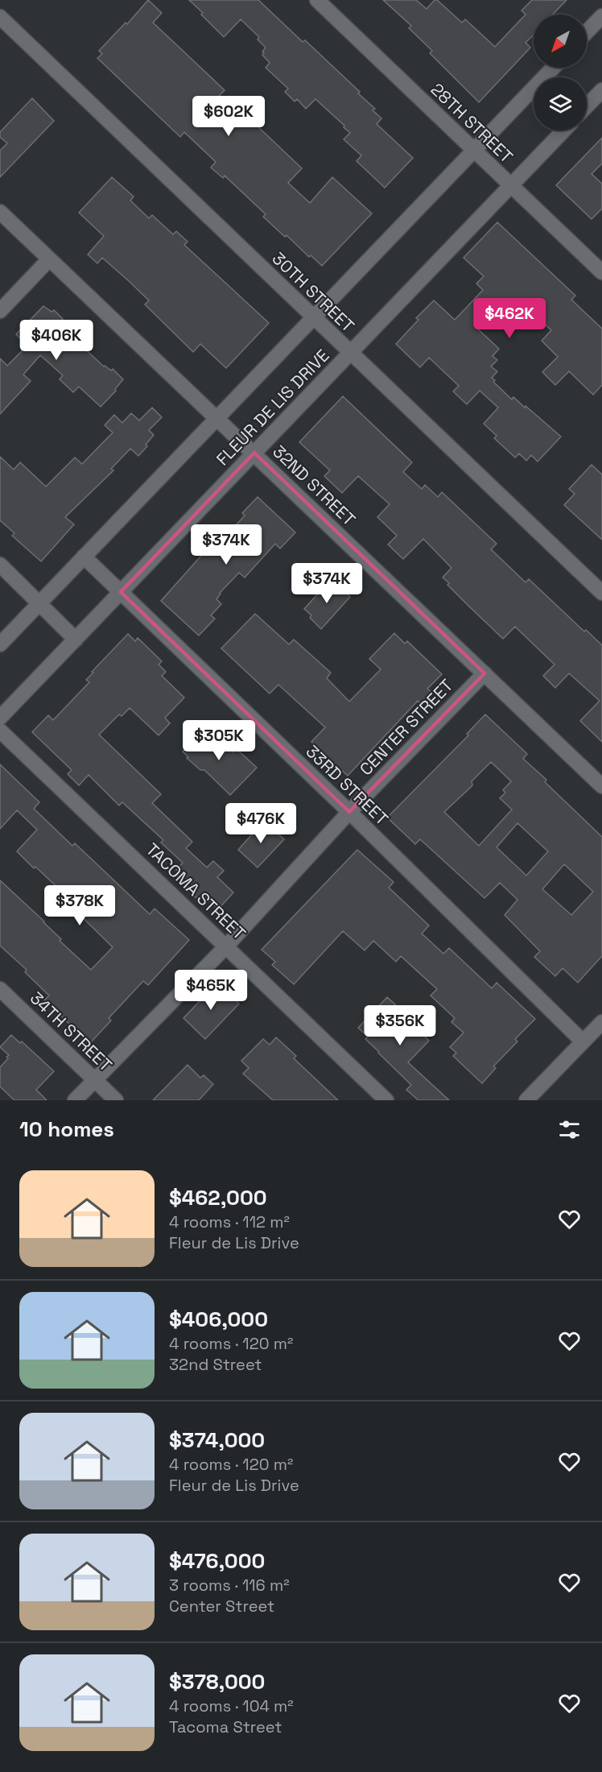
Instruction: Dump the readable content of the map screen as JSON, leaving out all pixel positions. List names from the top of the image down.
{
  "streets": {
    "street": [
      "28TH STREET",
      "30TH STREET",
      "FLEUR DE LIS DRIVE",
      "32ND STREET",
      "CENTER STREET",
      "33RD STREET",
      "TACOMA STREET",
      "34TH STREET"
    ]
  },
  "crossings": [
    ["28TH STREET", "FLEUR DE LIS DRIVE"],
    ["30TH STREET", "FLEUR DE LIS DRIVE"],
    ["FLEUR DE LIS DRIVE", "32ND STREET"],
    ["FLEUR DE LIS DRIVE", "33RD STREET"],
    ["32ND STREET", "CENTER STREET"],
    ["CENTER STREET", "33RD STREET"],
    ["CENTER STREET", "TACOMA STREET"],
    ["CENTER STREET", "34TH STREET"]
  ],
  "north": "bottom left",
  "page": {
    "price": [
      "$602K",
      "$462K",
      "$406K",
      "$374K",
      "$374K",
      "$305K",
      "$476K",
      "$378K",
      "$465K",
      "$356K"
    ],
    "heading": "10 homes",
    "list": [
      {
        "name": "$462,000",
        "note": "4 rooms · 112 m² · Fleur de Lis Drive"
      },
      {
        "name": "$406,000",
        "note": "4 rooms · 120 m² · 32nd Street"
      },
      {
        "name": "$374,000",
        "note": "4 rooms · 120 m² · Fleur de Lis Drive"
      },
      {
        "name": "$476,000",
        "note": "3 rooms · 116 m² · Center Street"
      },
      {
        "name": "$378,000",
        "note": "4 rooms · 104 m² · Tacoma Street"
      }
    ]
  }
}
